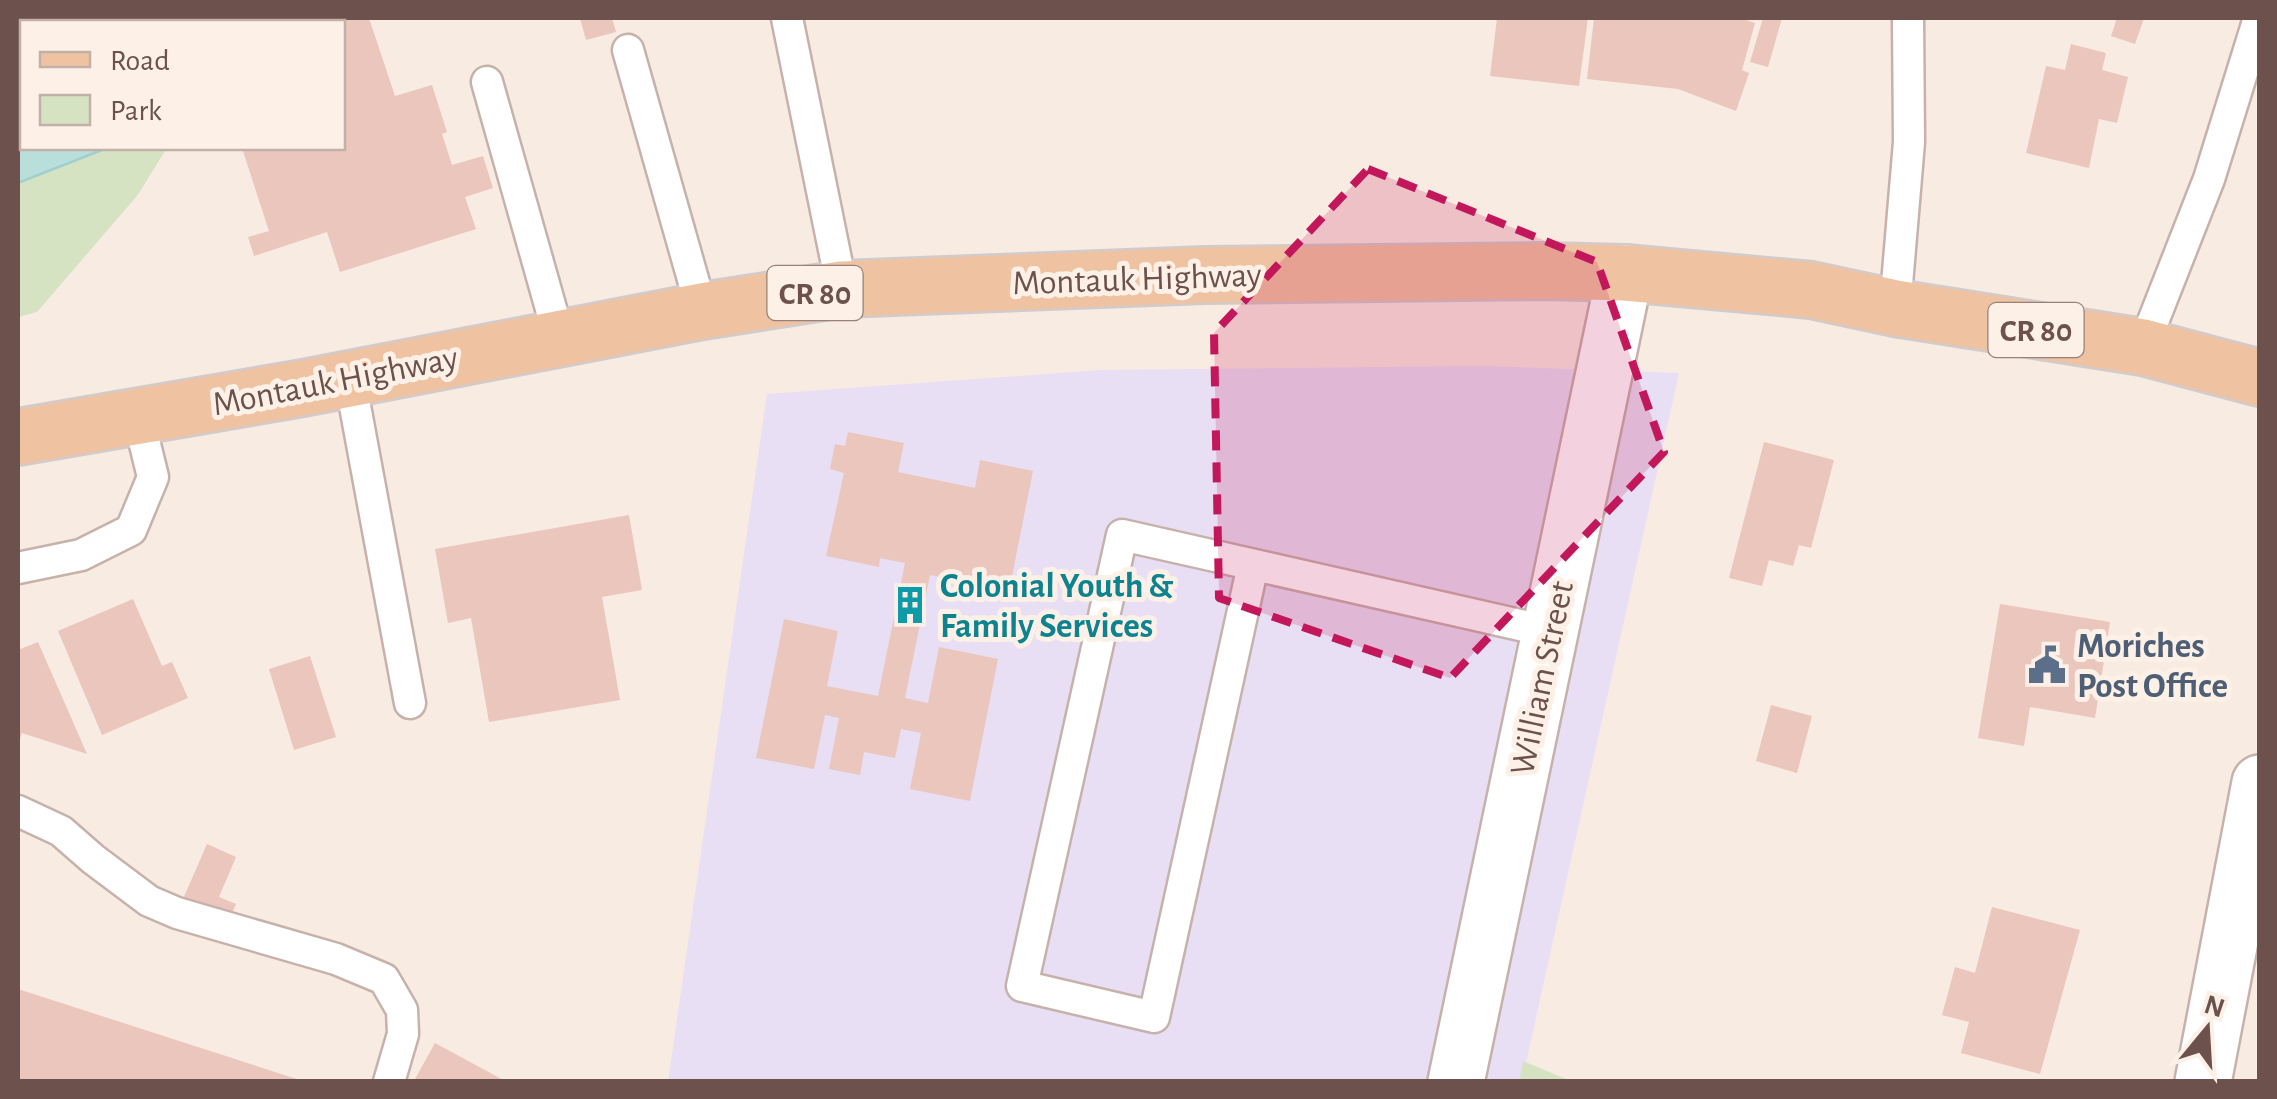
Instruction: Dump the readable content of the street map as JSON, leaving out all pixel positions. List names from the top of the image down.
{
  "streets": {
    "main road": ["Montauk Highway", "CR 80"],
    "street": ["William Street"]
  },
  "crossings": [
    ["Montauk Highway", "William Street"]
  ],
  "places": {
    "building": ["Colonial Youth & Family Services"],
    "public building": ["Moriches Post Office"]
  },
  "legend": ["Road", "Park"],
  "north": "top"
}
